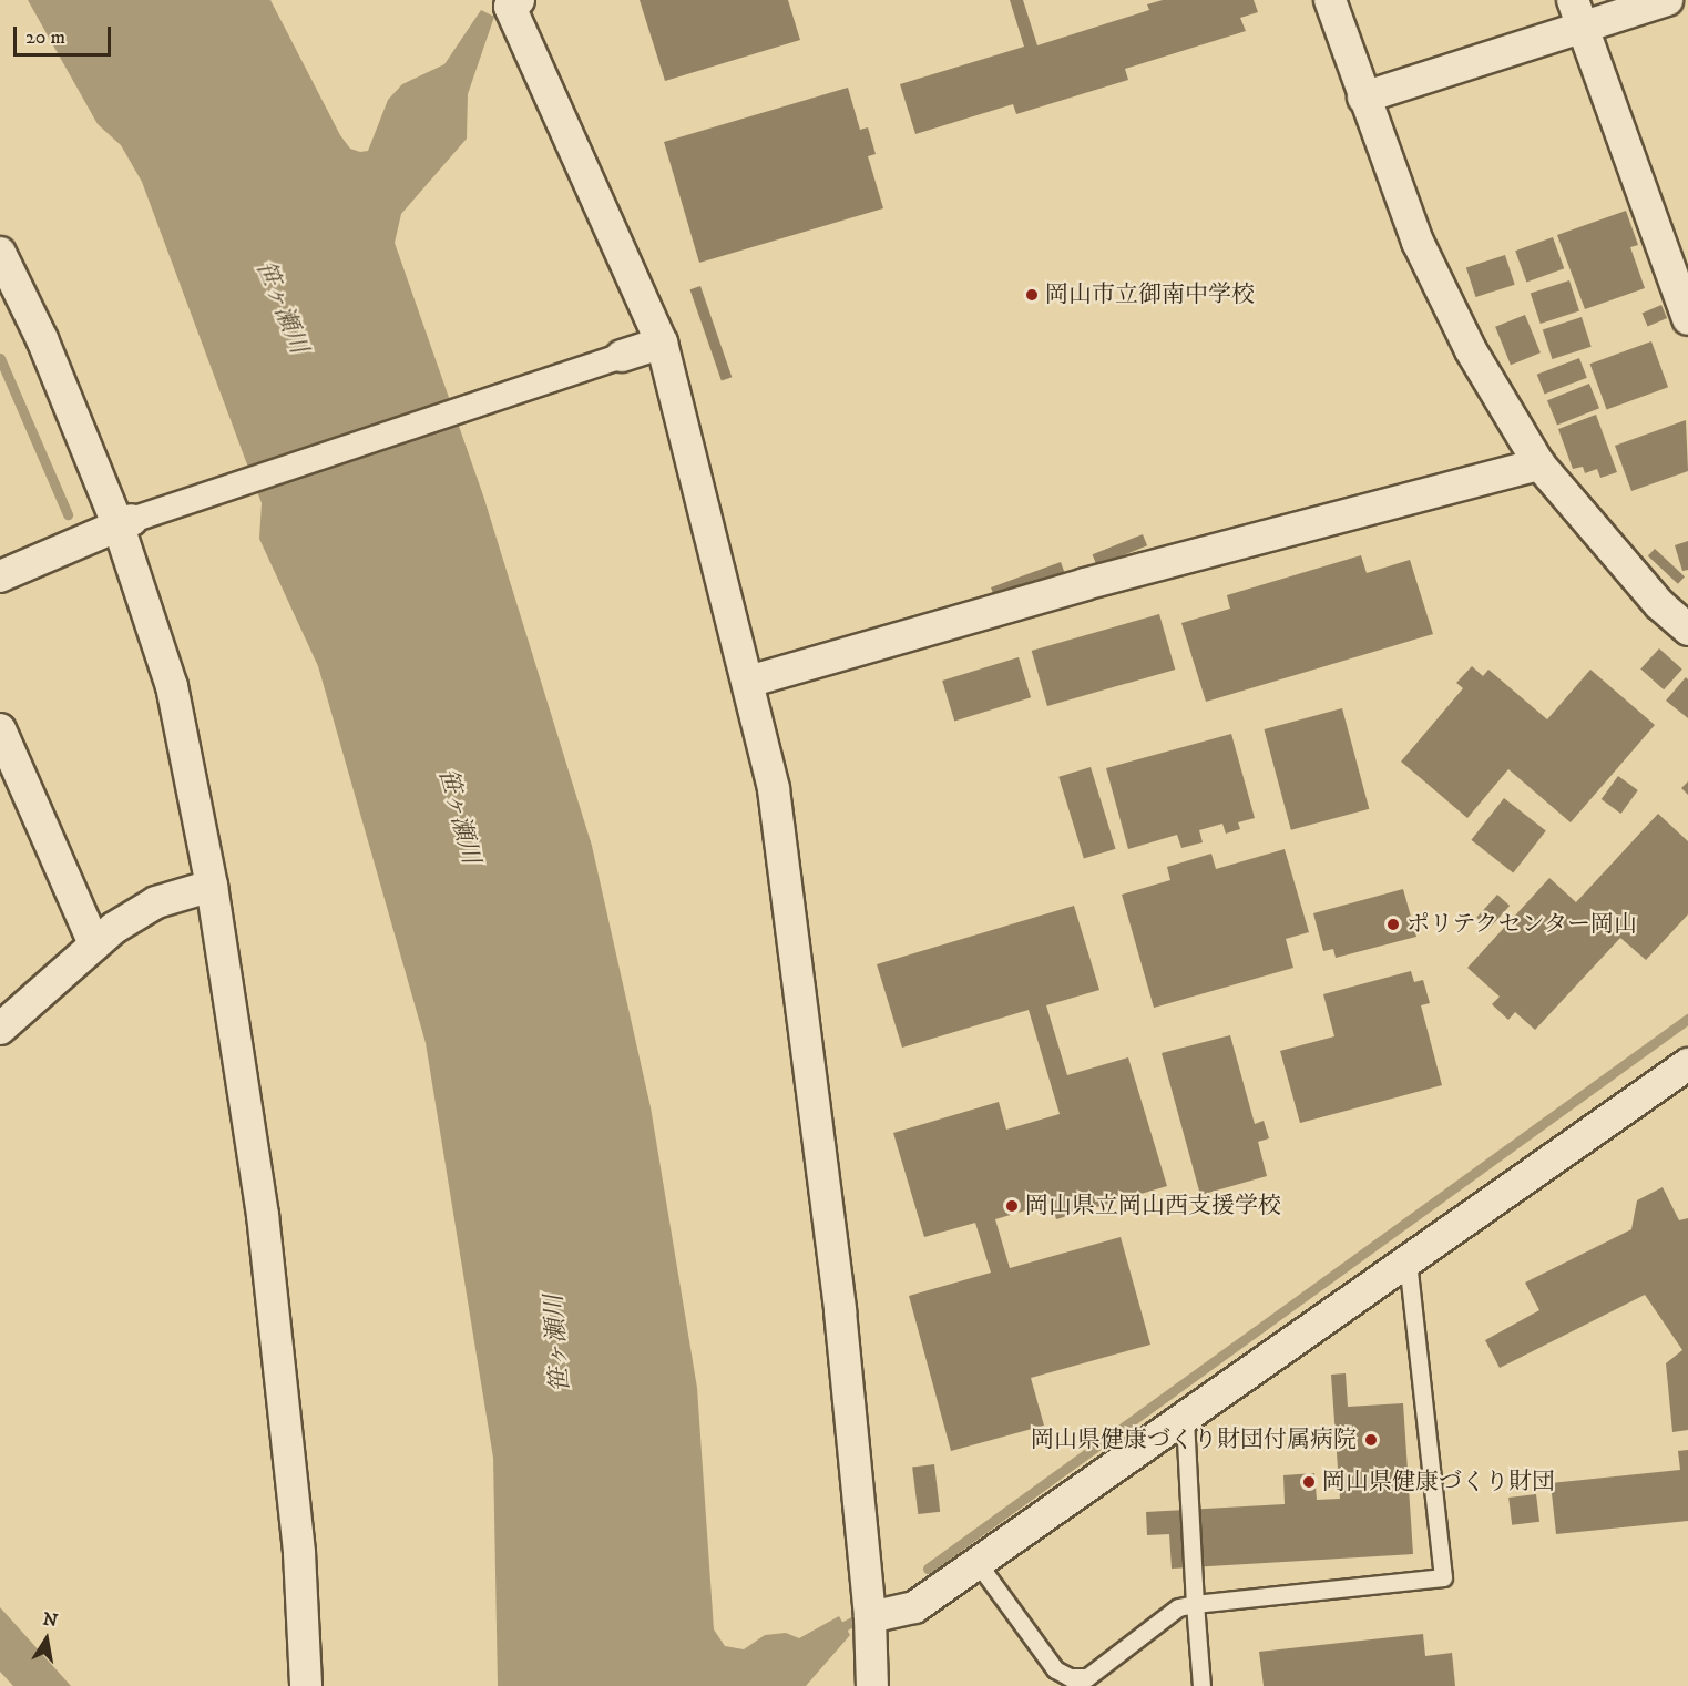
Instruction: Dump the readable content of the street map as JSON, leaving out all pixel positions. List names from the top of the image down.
{
  "water": ["笹ヶ瀬川"],
  "places": [
    "岡山市立御南中学校",
    "ポリテクセンター岡山",
    "岡山県立岡山西支援学校",
    "岡山県健康づくり財団付属病院",
    "岡山県健康づくり財団"
  ],
  "scale_bar": "20 m",
  "north": "top"
}
